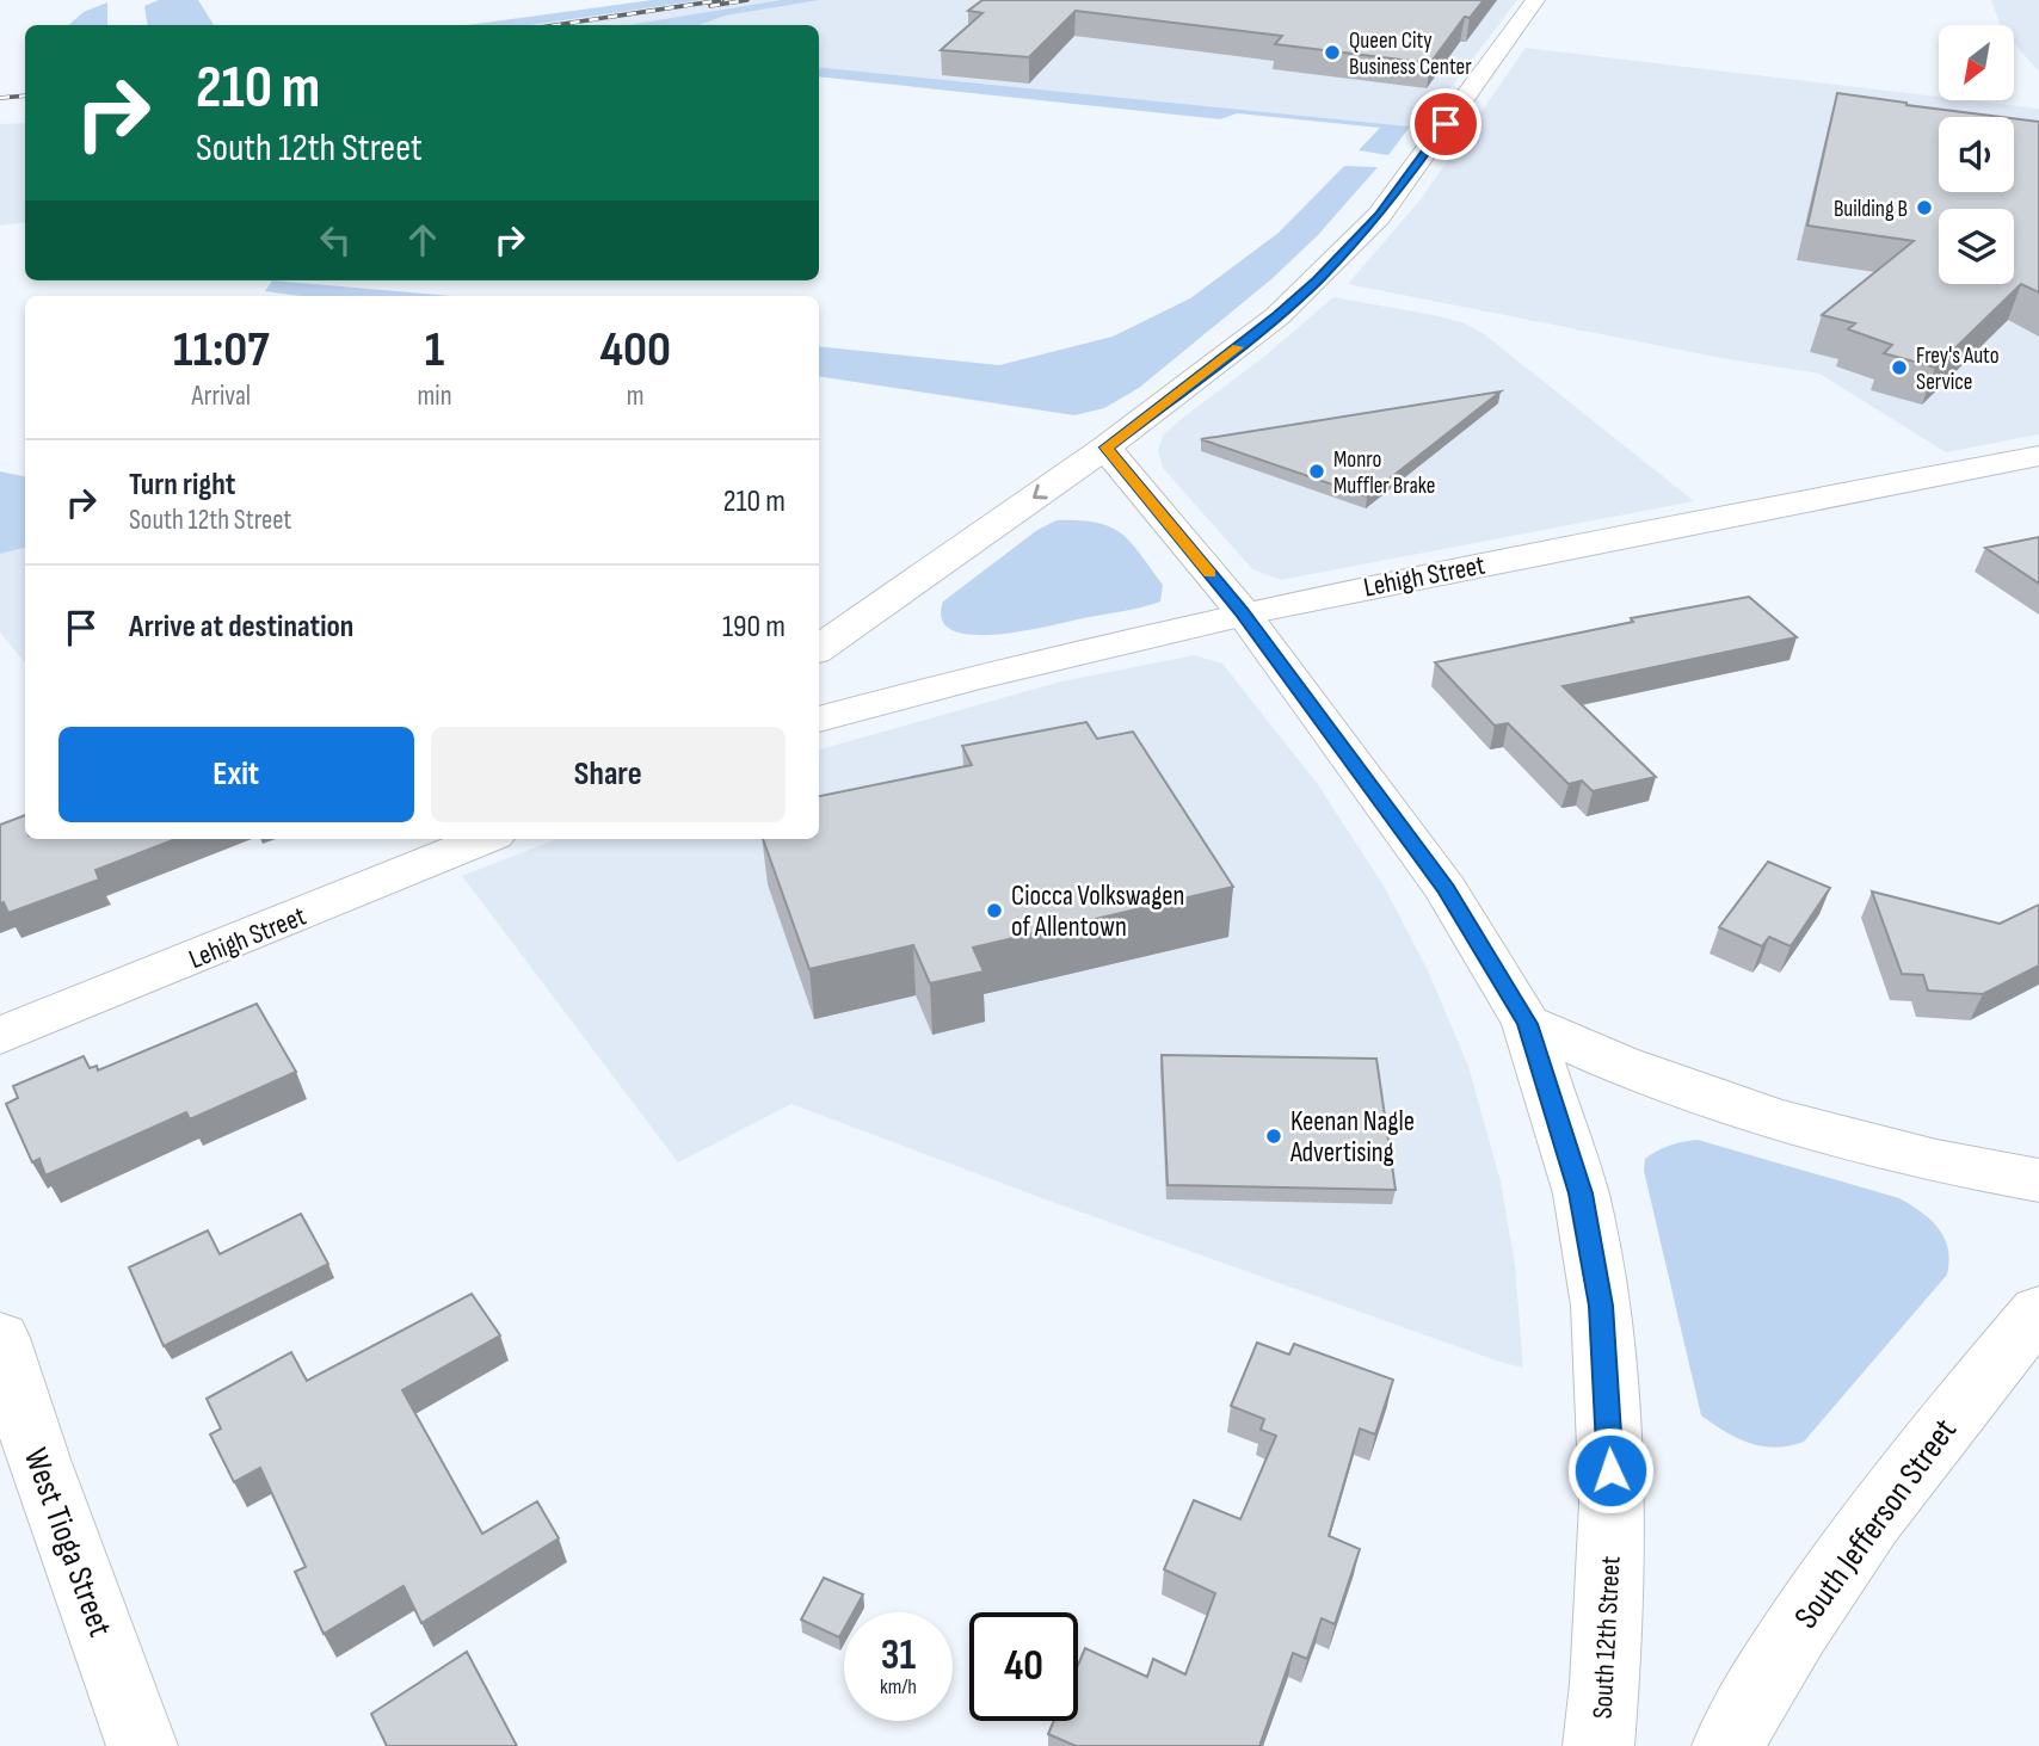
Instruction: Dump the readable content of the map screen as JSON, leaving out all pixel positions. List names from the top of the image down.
{
  "streets": {
    "street": [
      "Lehigh Street",
      "South Jefferson Street",
      "West Tioga Street",
      "South 12th Street"
    ]
  },
  "crossings": [
    ["Lehigh Street", "South 12th Street"]
  ],
  "places": [
    "Queen City Business Center",
    "Building B",
    "Frey's Auto Service",
    "Monro Muffler Brake",
    "Ciocca Volkswagen of Allentown",
    "Keenan Nagle Advertising"
  ],
  "north": "bottom left",
  "page": {
    "turn": ["210 m", "South 12th Street"],
    "eta": [
      "11:07",
      "Arrival",
      "1",
      "min",
      "400",
      "m"
    ],
    "list": [
      {
        "name": "Turn right",
        "note": "South 12th Street",
        "value": "210 m"
      },
      {
        "name": "Arrive at destination",
        "value": "190 m"
      }
    ],
    "buttons": ["Exit", "Share"],
    "speed": "31 km/h",
    "limit": "40"
  }
}
